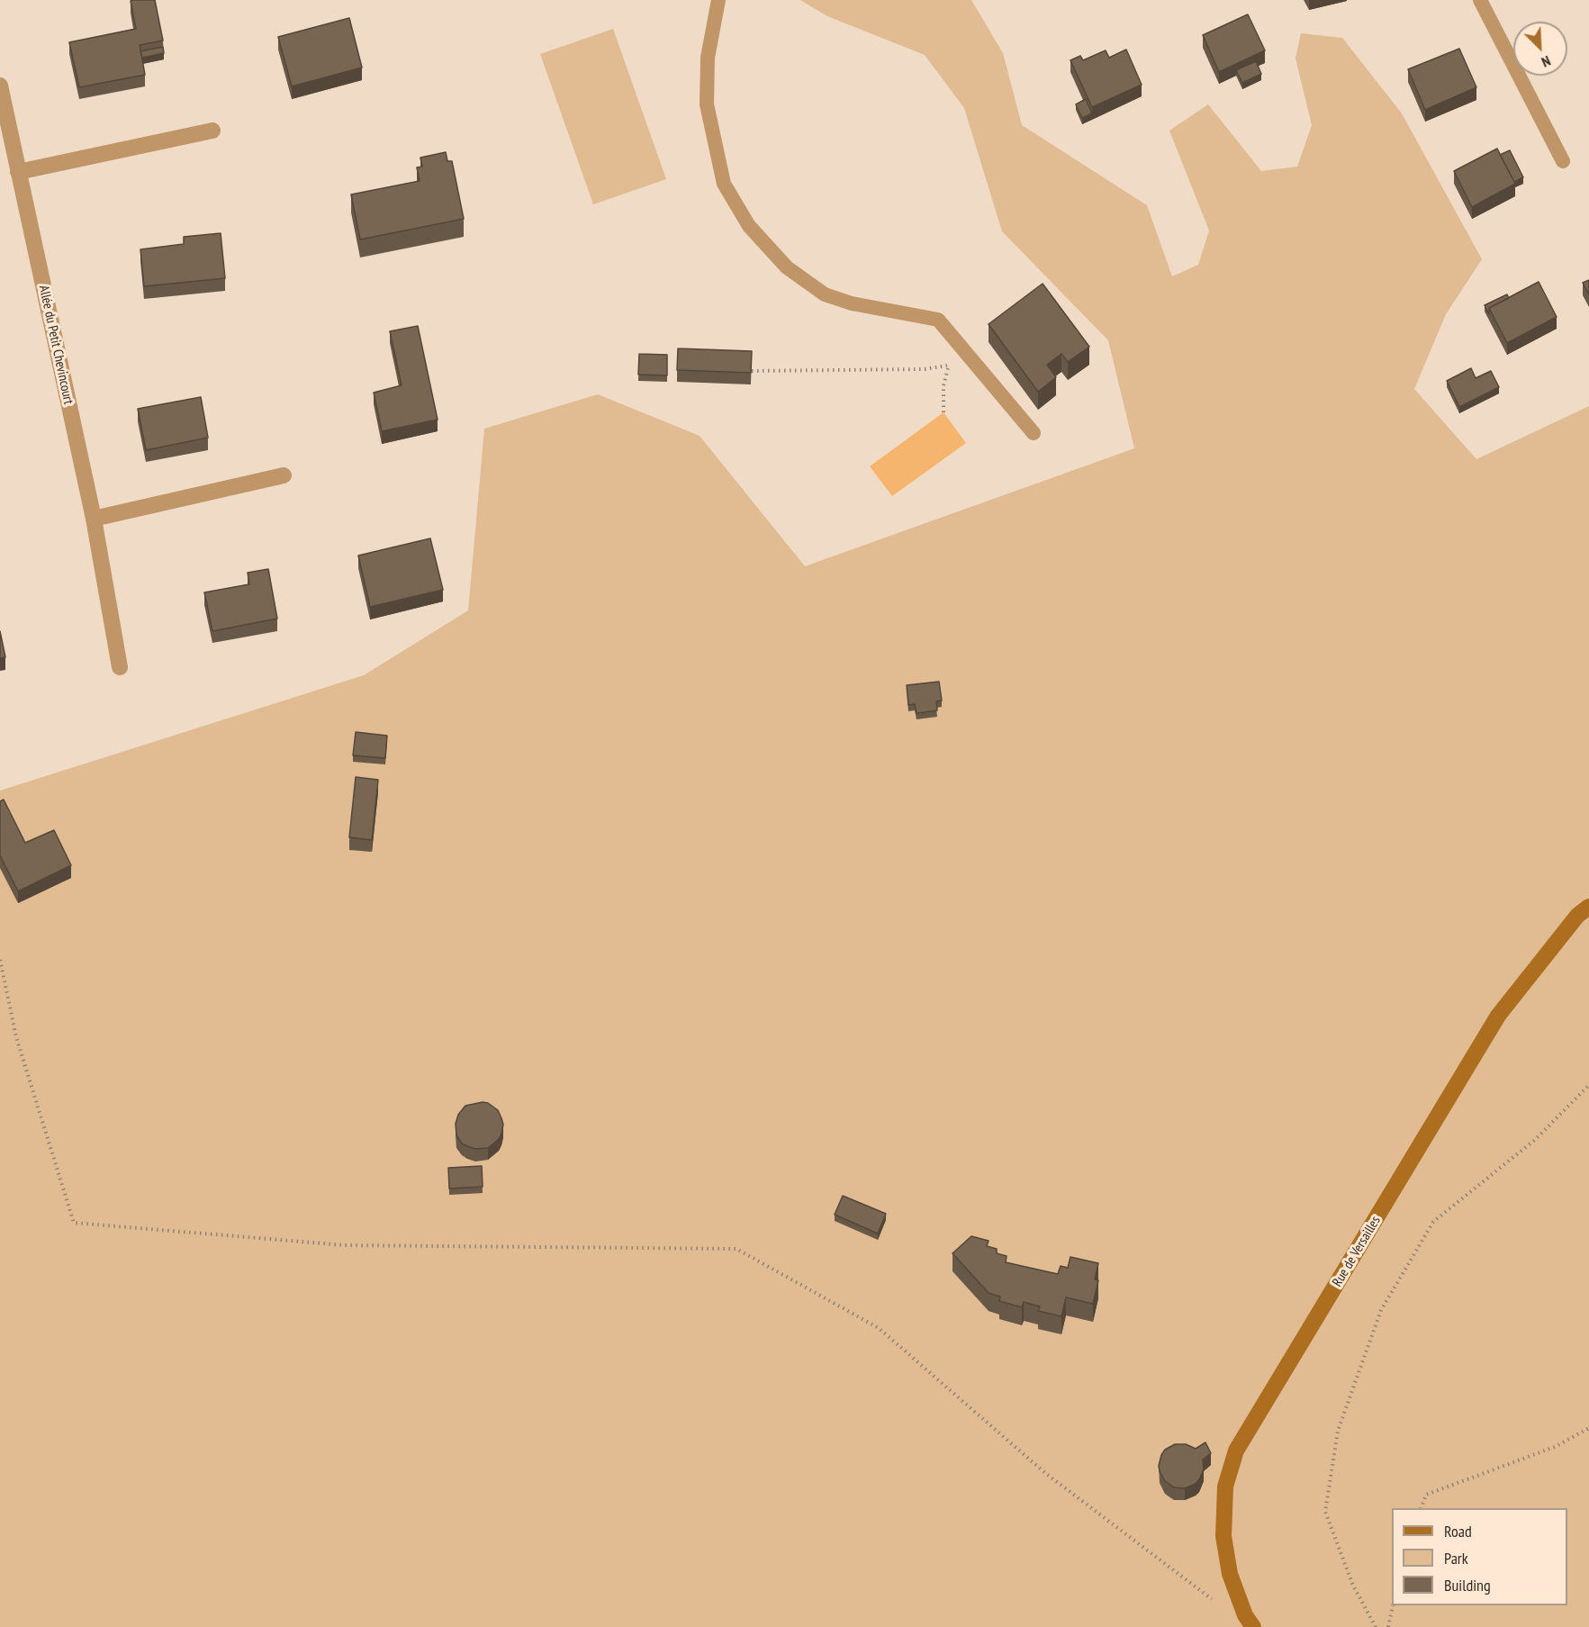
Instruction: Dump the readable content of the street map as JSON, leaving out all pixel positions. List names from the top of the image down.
{
  "streets": {
    "main road": ["Rue de Versailles"],
    "street": ["Allée du Petit Chevincourt"]
  },
  "legend": ["Road", "Park", "Building"],
  "north": "bottom right"
}
